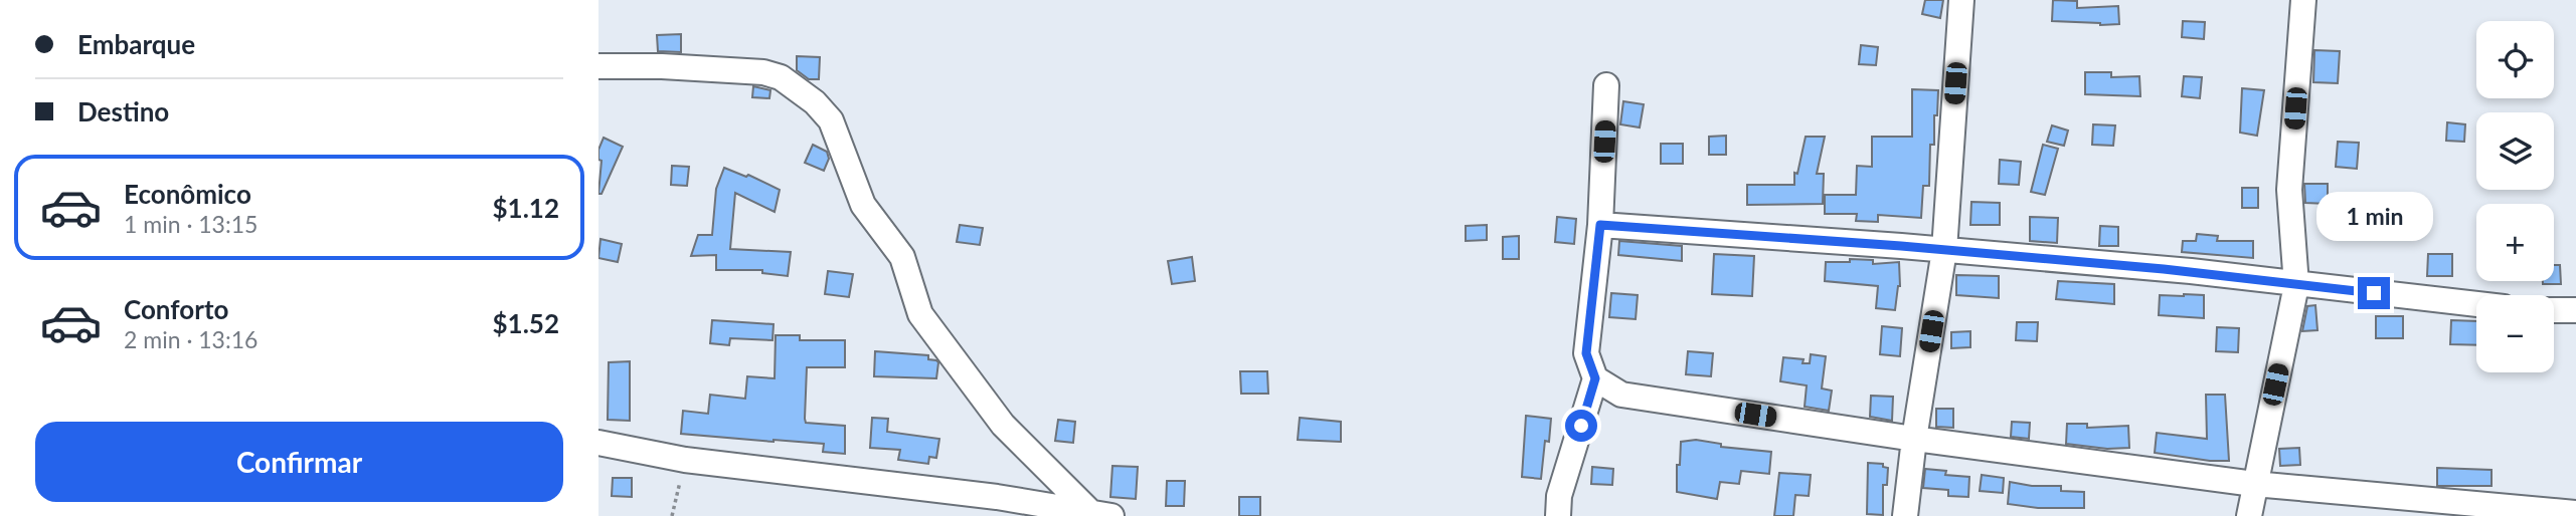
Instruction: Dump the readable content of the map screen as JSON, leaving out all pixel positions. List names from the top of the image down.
{
  "page": {
    "banner": ["Embarque", "Destino"],
    "map_buttons": ["+", "−"],
    "list": [
      {
        "name": "Econômico",
        "note": "1 min · 13:15",
        "value": "$1.12"
      },
      {
        "name": "Conforto",
        "note": "2 min · 13:16",
        "value": "$1.52"
      }
    ],
    "bubble": "1 min",
    "buttons": "Confirmar"
  }
}
